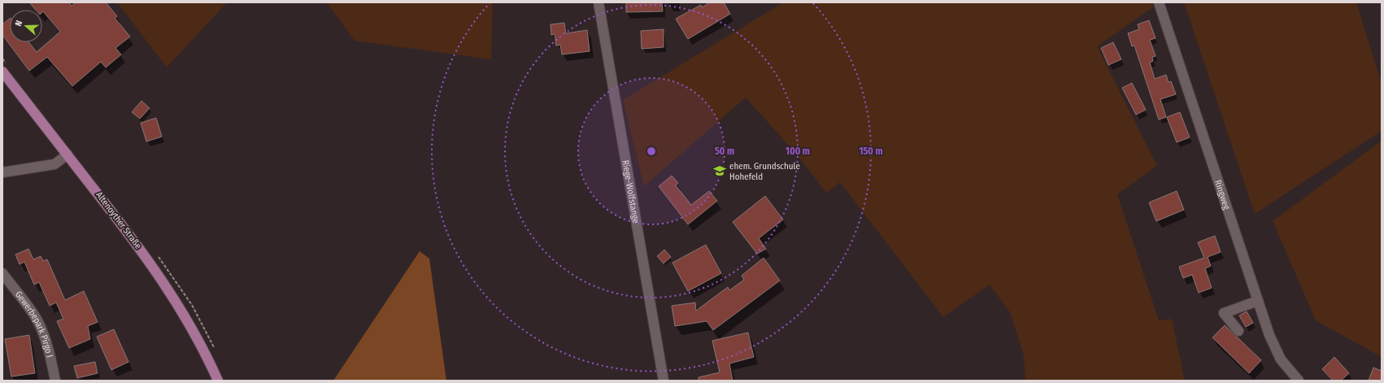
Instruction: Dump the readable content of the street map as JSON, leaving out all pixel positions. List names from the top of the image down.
{
  "streets": {
    "main road": ["Altenoyther Straße"],
    "street": ["Riege-Wolfstange", "Ringweg", "Gewerbepark Pirgo I"]
  },
  "places": {
    "school or university": ["ehem. Grundschule Hohefeld"]
  },
  "north": "left",
  "rings": ["50 m", "100 m", "150 m"]
}
